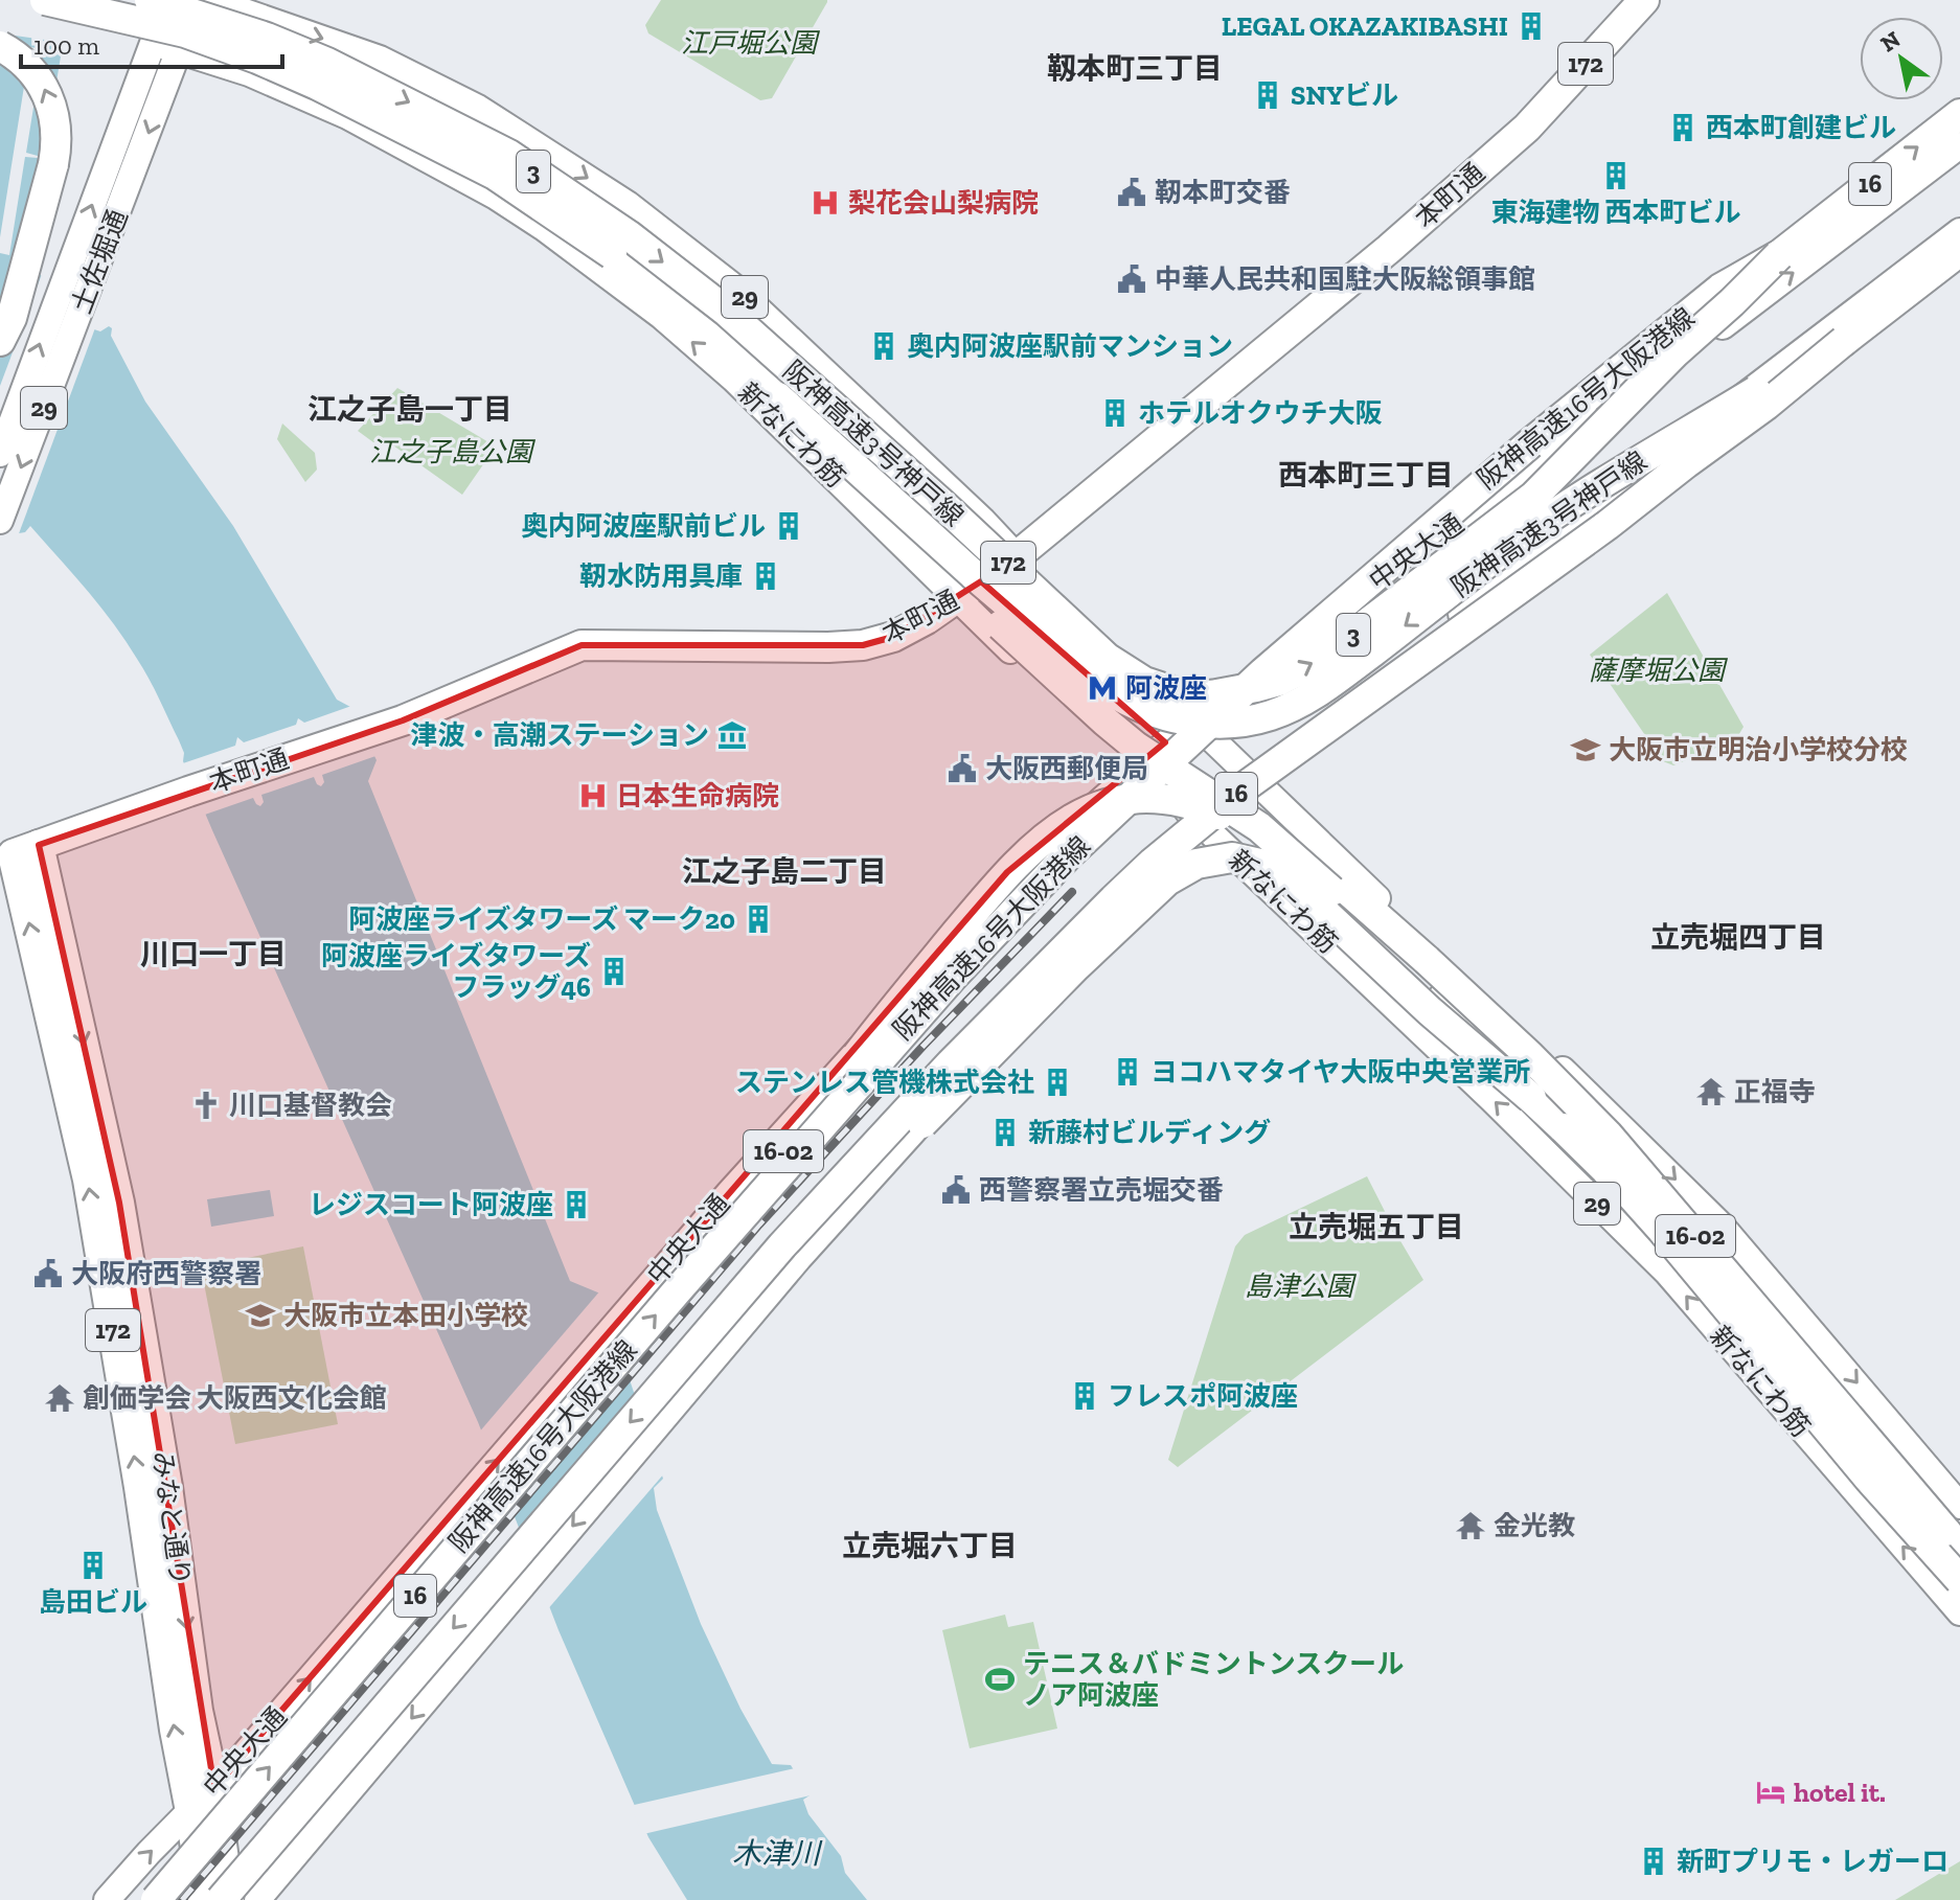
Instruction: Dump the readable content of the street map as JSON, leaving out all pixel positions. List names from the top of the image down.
{
  "streets": {
    "highway": [
      "172",
      "3",
      "16",
      "本町通",
      "阪神高速16号大阪港線",
      "阪神高速3号神戸線",
      "16-02",
      "みなと通り"
    ],
    "main road": [
      "土佐堀通",
      "29",
      "新なにわ筋",
      "中央大通"
    ]
  },
  "crossings": [
    ["3", "阪神高速3号神戸線"],
    ["3", "16-02"],
    ["16", "阪神高速16号大阪港線"],
    ["16", "阪神高速3号神戸線"],
    ["16", "16-02"],
    ["本町通", "29"],
    ["本町通", "新なにわ筋"],
    ["本町通", "みなと通り"],
    ["土佐堀通", "新なにわ筋"],
    ["29", "中央大通"],
    ["29", "16-02"],
    ["阪神高速16号大阪港線", "阪神高速3号神戸線"],
    ["阪神高速16号大阪港線", "16-02"],
    ["新なにわ筋", "中央大通"],
    ["阪神高速3号神戸線", "16-02"],
    ["中央大通", "みなと通り"]
  ],
  "districts": [
    "靱本町三丁目",
    "江之子島一丁目",
    "西本町三丁目",
    "江之子島二丁目",
    "立売堀四丁目",
    "川口一丁目",
    "立売堀五丁目",
    "立売堀六丁目"
  ],
  "water": ["木津川"],
  "parks": [
    "江戸堀公園",
    "江之子島公園",
    "薩摩堀公園",
    "島津公園"
  ],
  "places": {
    "building": [
      "LEGAL OKAZAKIBASHI",
      "SNYビル",
      "西本町創建ビル",
      "東海建物 西本町ビル",
      "奥内阿波座駅前マンション",
      "ホテルオクウチ大阪",
      "奥内阿波座駅前ビル",
      "靭水防用具庫",
      "阿波座ライズタワーズ マーク20",
      "阿波座ライズタワーズ フラッグ46",
      "ヨコハマタイヤ大阪中央営業所",
      "ステンレス管機株式会社",
      "新藤村ビルディング",
      "レジスコート阿波座",
      "フレスポ阿波座",
      "島田ビル",
      "新町プリモ・レガーロ"
    ],
    "public building": [
      "靭本町交番",
      "中華人民共和国駐大阪総領事館",
      "大阪西郵便局",
      "西警察署立売堀交番",
      "大阪府西警察署"
    ],
    "hospital": ["梨花会山梨病院", "日本生命病院"],
    "metro station": ["阿波座"],
    "museum": ["津波・高潮ステーション"],
    "school or university": ["大阪市立明治小学校分校", "大阪市立本田小学校"],
    "temple": ["正福寺", "創価学会 大阪西文化会館", "金光教"],
    "church": ["川口基督教会"],
    "sports": ["テニス＆バドミントンスクール ノア阿波座"],
    "hotel": ["hotel it."]
  },
  "scale_bar": "100 m",
  "north": "top left"
}
